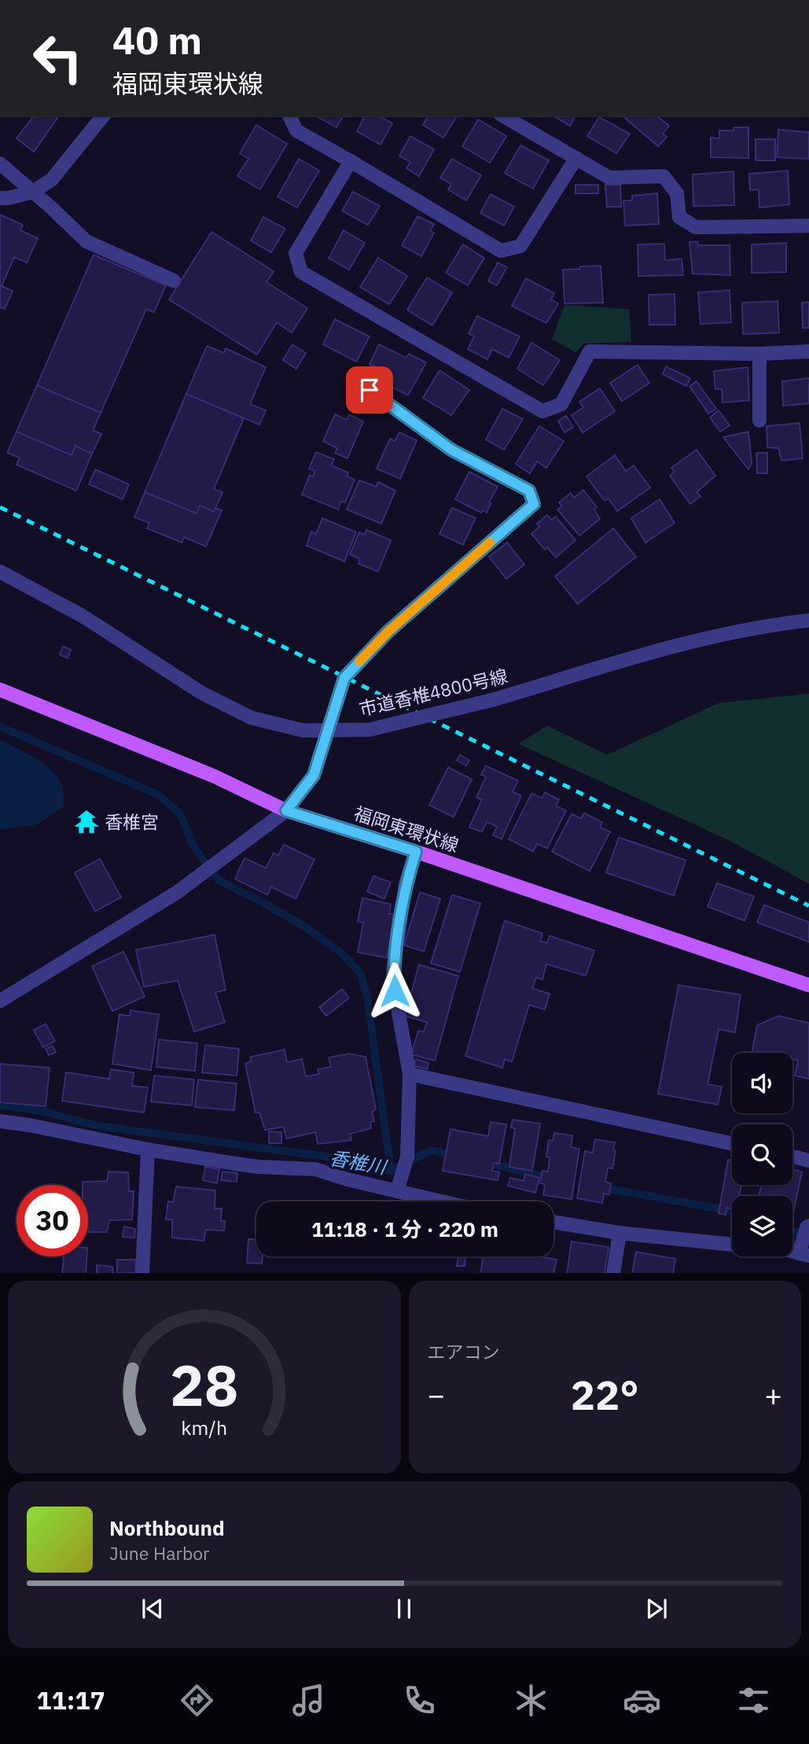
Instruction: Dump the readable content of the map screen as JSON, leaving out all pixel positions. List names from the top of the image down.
{
  "streets": {
    "main road": ["福岡東環状線"],
    "street": ["市道香椎4800号線"]
  },
  "water": ["香椎川"],
  "places": {
    "temple": ["香椎宮"]
  },
  "page": {
    "turn": ["40 m", "福岡東環状線"],
    "limit": "30",
    "trip": "11:18 · 1 分 · 220 m",
    "tile": "エアコン",
    "heat": ["−", "22°", "+"],
    "song": ["Northbound", "June Harbor"],
    "tabs": "11:17",
    "gauge": ["28", "km/h"]
  }
}
